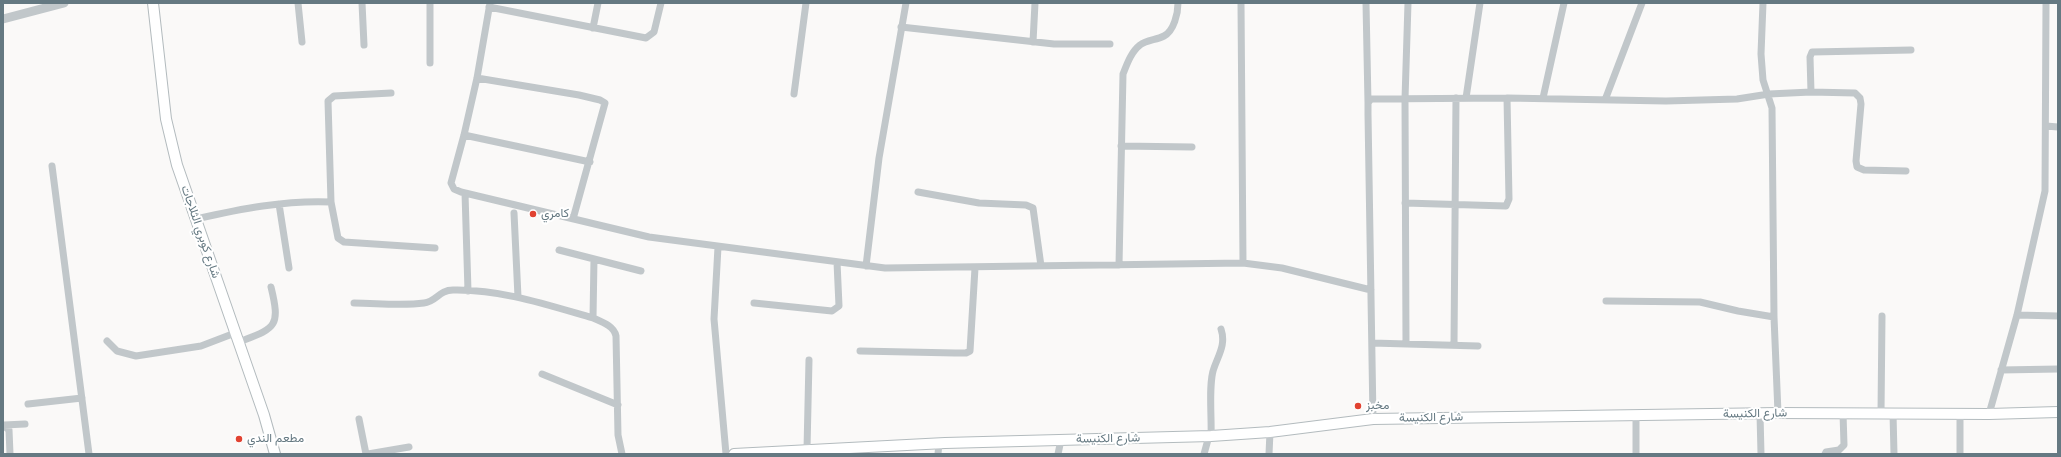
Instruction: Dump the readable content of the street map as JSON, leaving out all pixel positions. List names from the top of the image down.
{
  "streets": {
    "main road": ["شارع كوبري الثلاجات", "شارع الكنيسة"]
  },
  "places": ["كامري", "مخبز", "مطعم الندي"]
}
